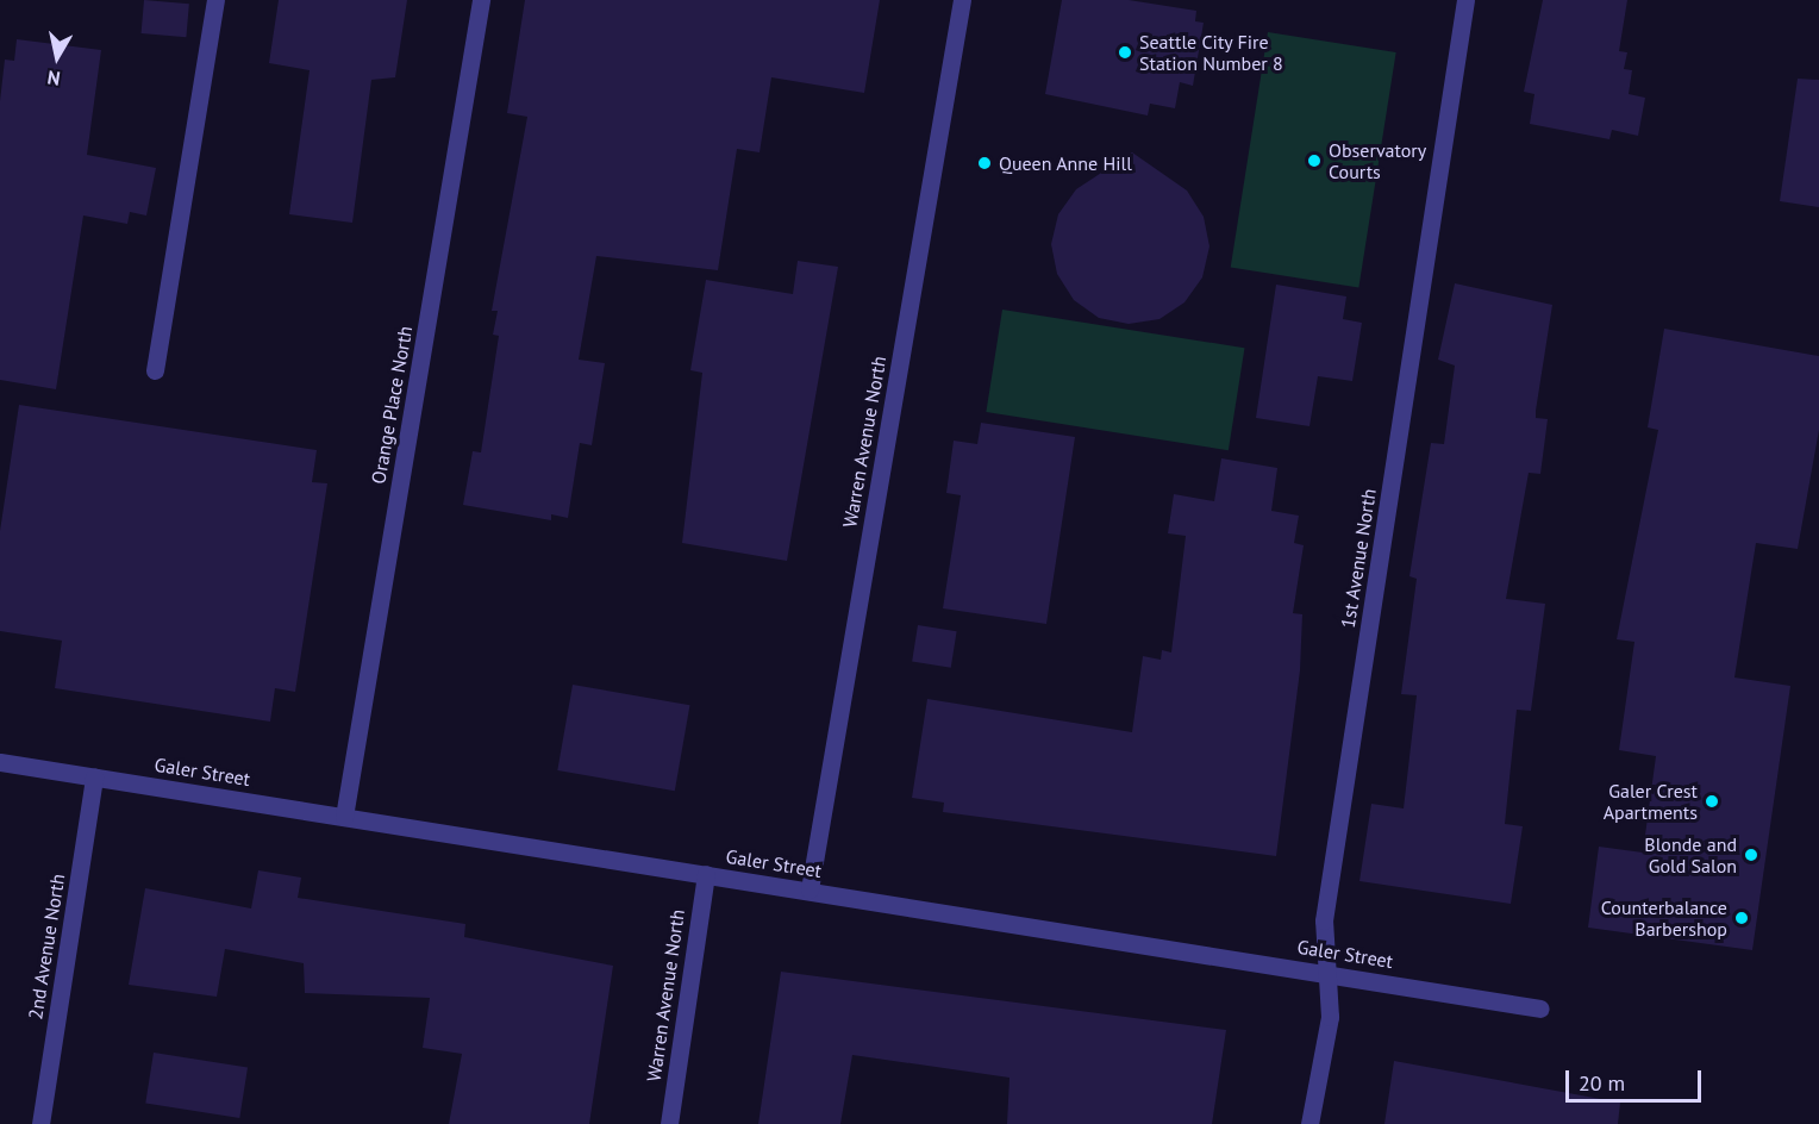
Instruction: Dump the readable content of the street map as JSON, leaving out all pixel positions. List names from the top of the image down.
{
  "streets": {
    "street": [
      "Orange Place North",
      "Warren Avenue North",
      "1st Avenue North",
      "Galer Street",
      "2nd Avenue North"
    ]
  },
  "crossings": [
    ["Orange Place North", "Galer Street"],
    ["Warren Avenue North", "Galer Street"],
    ["1st Avenue North", "Galer Street"],
    ["Galer Street", "2nd Avenue North"]
  ],
  "places": [
    "Seattle City Fire Station Number 8",
    "Observatory Courts",
    "Queen Anne Hill",
    "Galer Crest Apartments",
    "Blonde and Gold Salon",
    "Counterbalance Barbershop"
  ],
  "scale_bar": "20 m",
  "north": "bottom"
}
